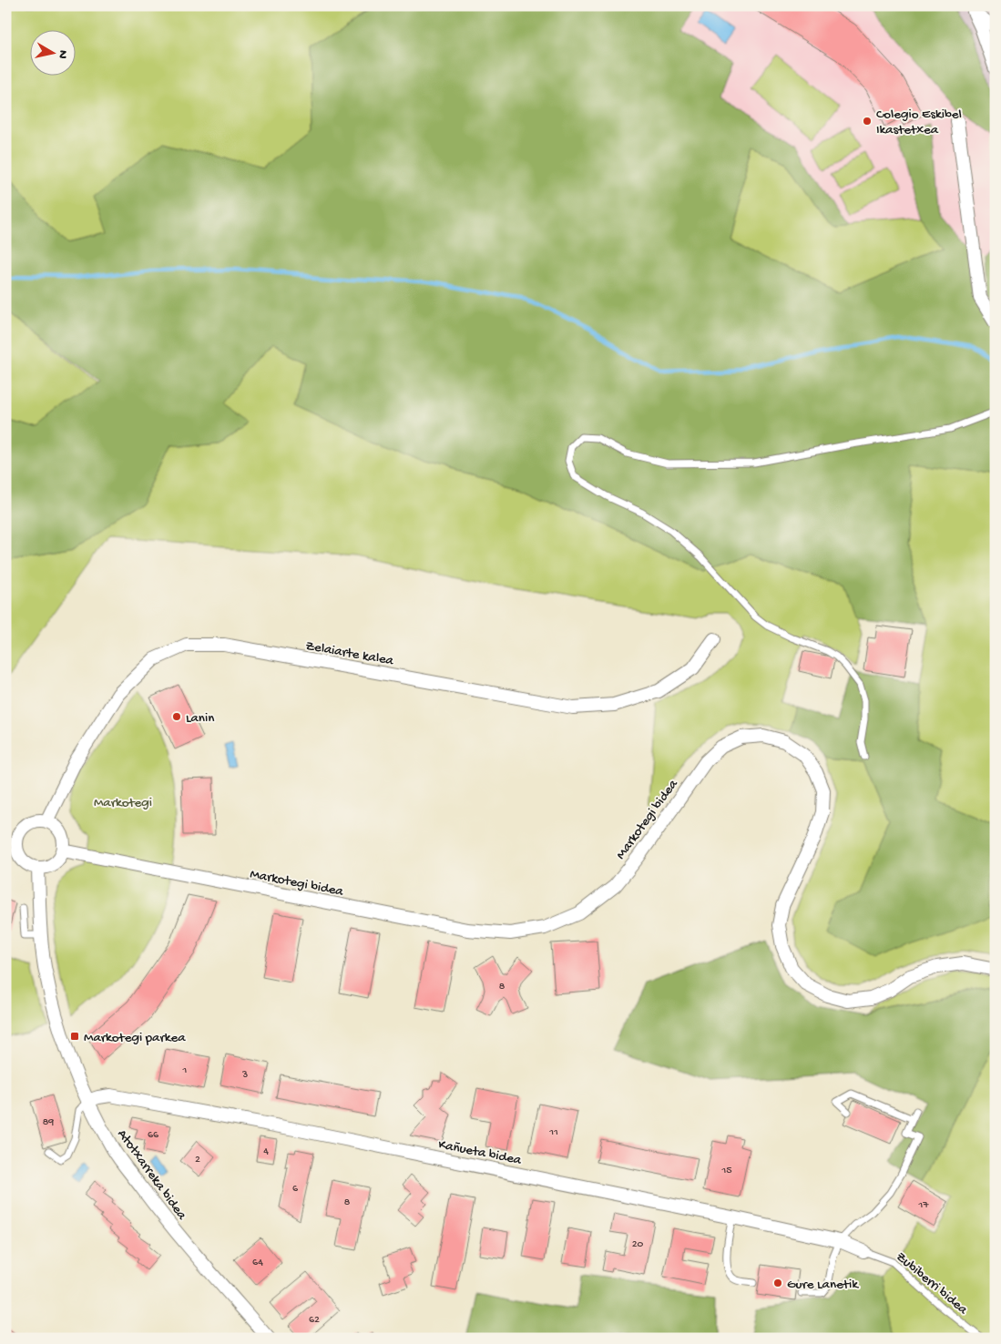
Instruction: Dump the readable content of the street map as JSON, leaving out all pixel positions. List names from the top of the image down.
{
  "streets": {
    "street": [
      "Zelaiarte kalea",
      "Markotegi bidea",
      "Kañueta bidea",
      "Atotxarreka bidea"
    ],
    "lane": ["Zubiberri bidea"]
  },
  "crossings": [
    ["Zelaiarte kalea", "Markotegi bidea"],
    ["Zelaiarte kalea", "Atotxarreka bidea"],
    ["Markotegi bidea", "Atotxarreka bidea"],
    ["Kañueta bidea", "Atotxarreka bidea"],
    ["Kañueta bidea", "Zubiberri bidea"]
  ],
  "parks": ["Markotegi"],
  "places": {
    "other": ["Colegio Eskibel Ikastetxea", "Lanin", "Gure Lanetik"],
    "transit": ["Markotegi parkea"]
  },
  "house_numbers": [
    "8",
    "1",
    "3",
    "89",
    "11",
    "66",
    "4",
    "2",
    "15",
    "6",
    "8",
    "17",
    "20",
    "64",
    "62"
  ],
  "north": "right"
}
